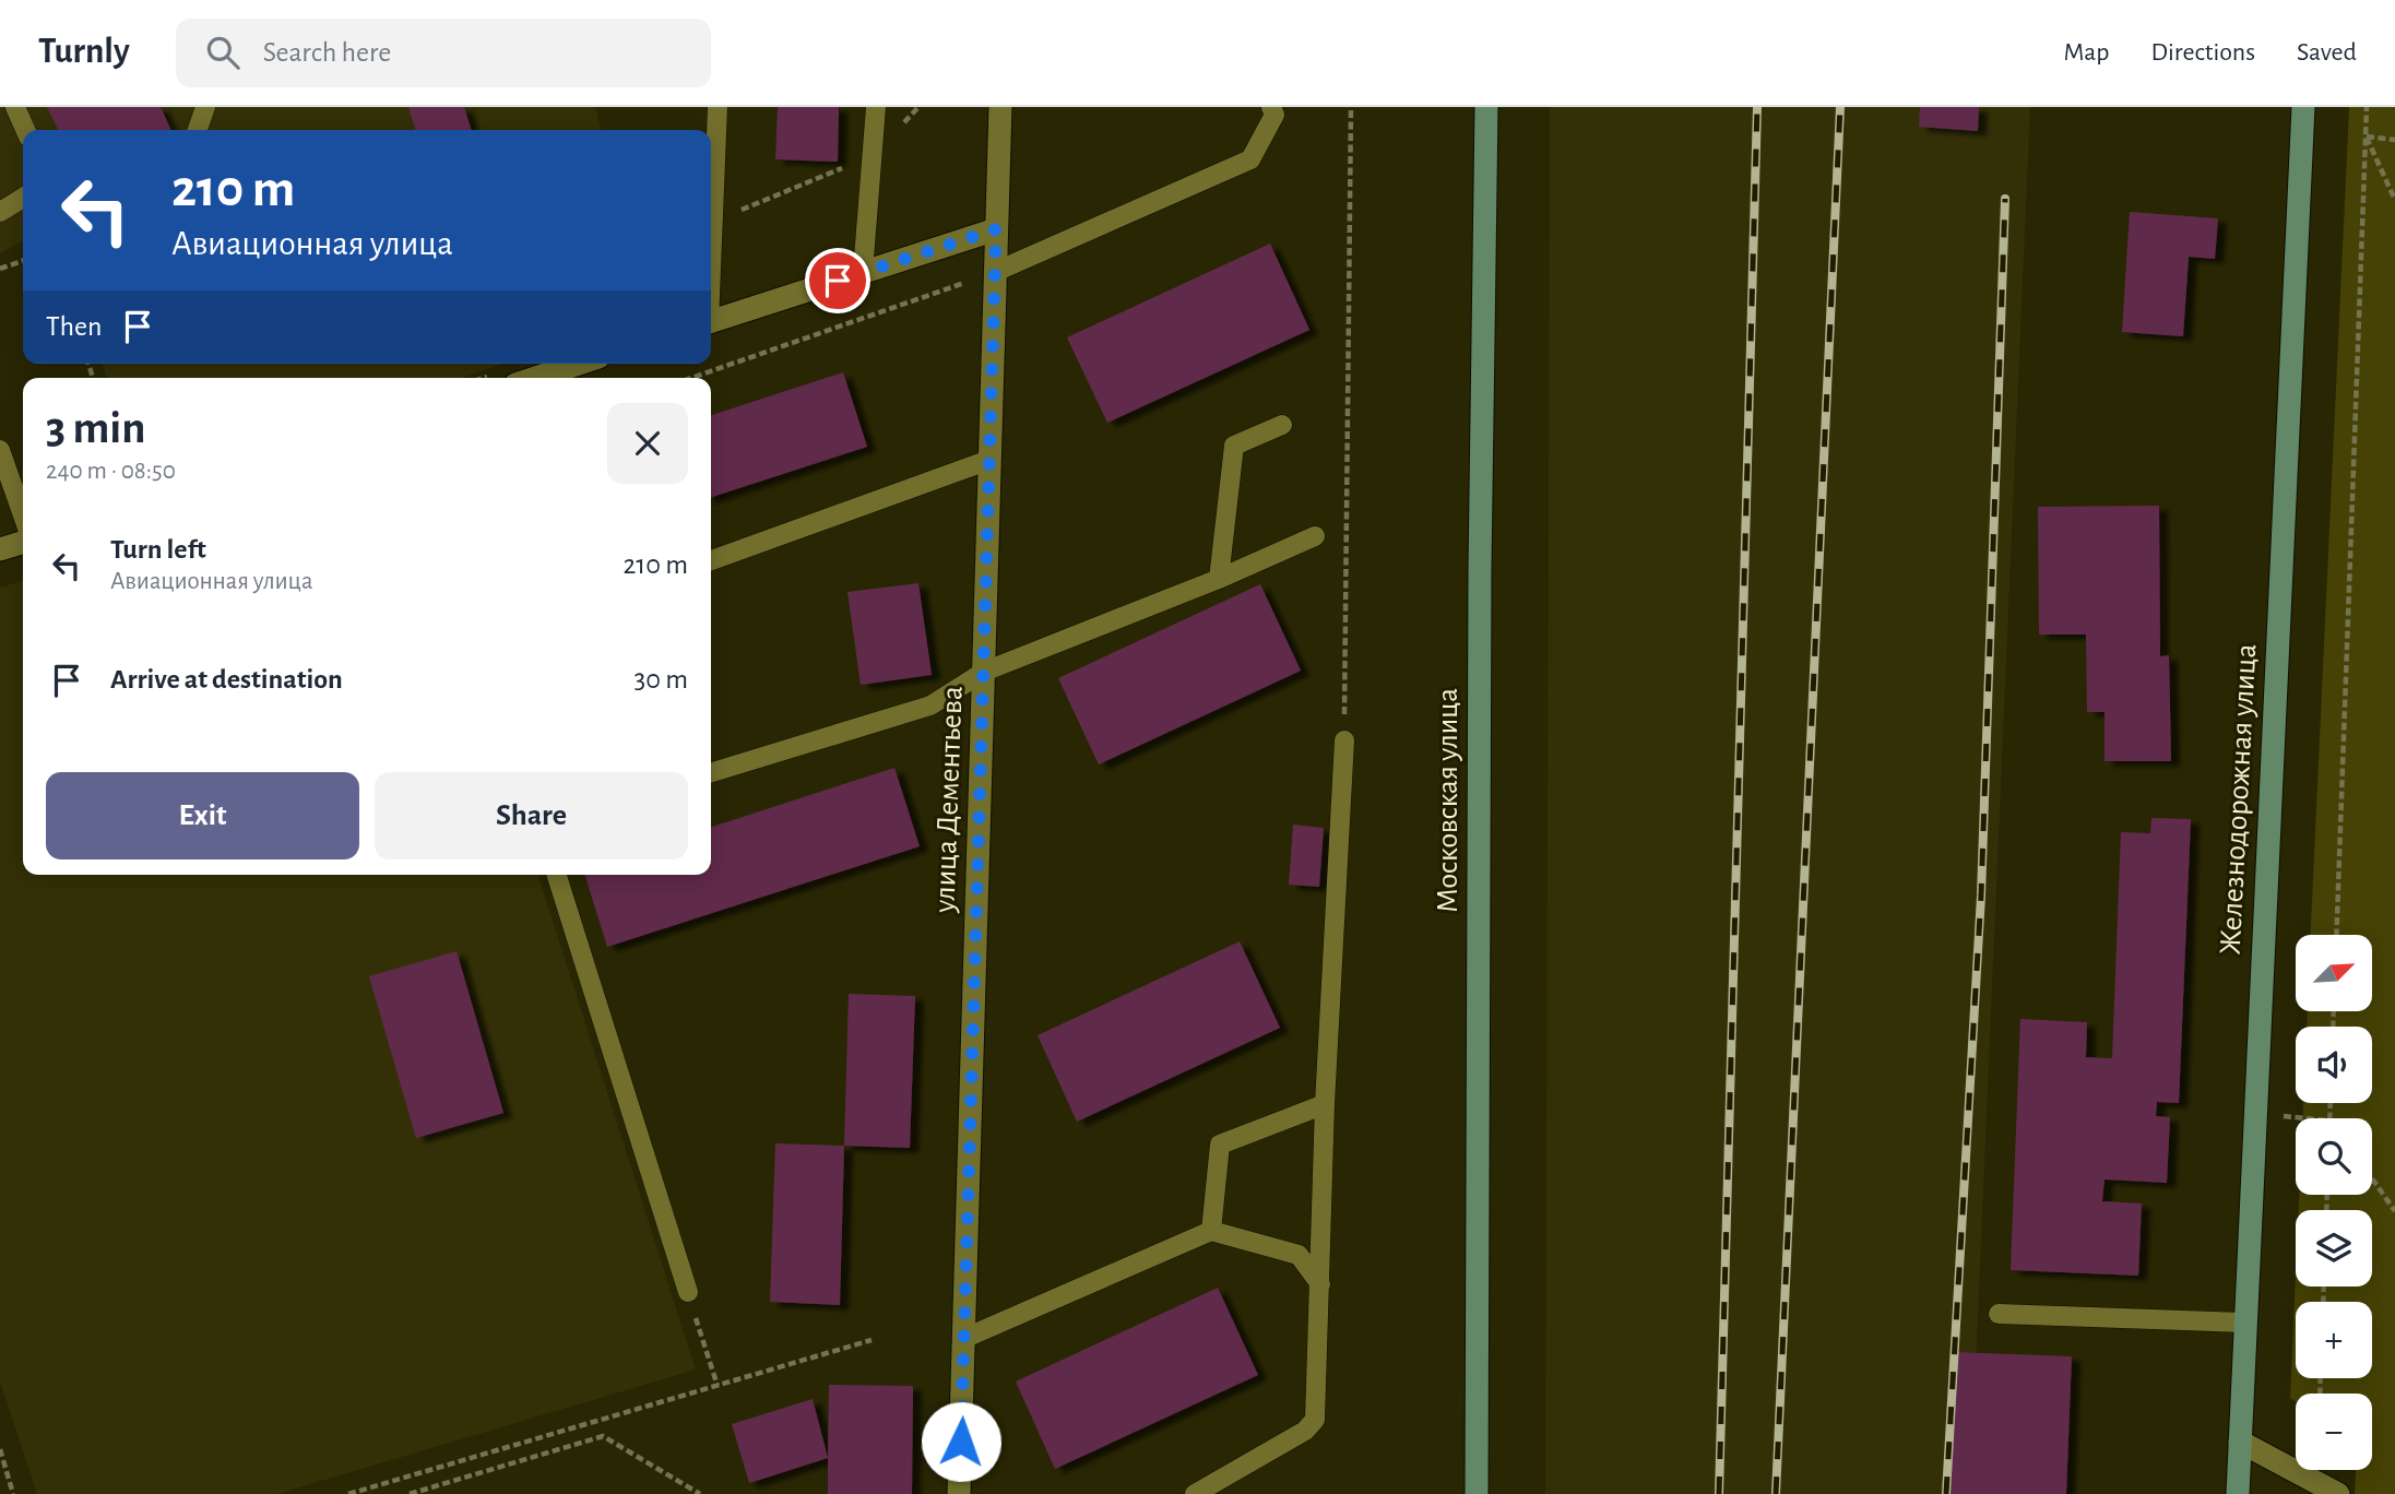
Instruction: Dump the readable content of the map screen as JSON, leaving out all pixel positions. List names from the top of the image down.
{
  "streets": {
    "main road": ["Железнодорожная улица", "Московская улица"],
    "street": ["улица Дементьева"]
  },
  "north": "top right",
  "page": {
    "header": "Turnly",
    "search": "Search here",
    "nav": ["Map", "Directions", "Saved"],
    "turn": ["210 m", "Авиационная улица"],
    "then": "Then",
    "heading": ["3 min", "240 m · 08:50"],
    "list": [
      {
        "name": "Turn left",
        "note": "Авиационная улица",
        "value": "210 m"
      },
      {
        "name": "Arrive at destination",
        "value": "30 m"
      }
    ],
    "buttons": ["Exit", "Share"],
    "map_buttons": ["+", "−"]
  }
}
